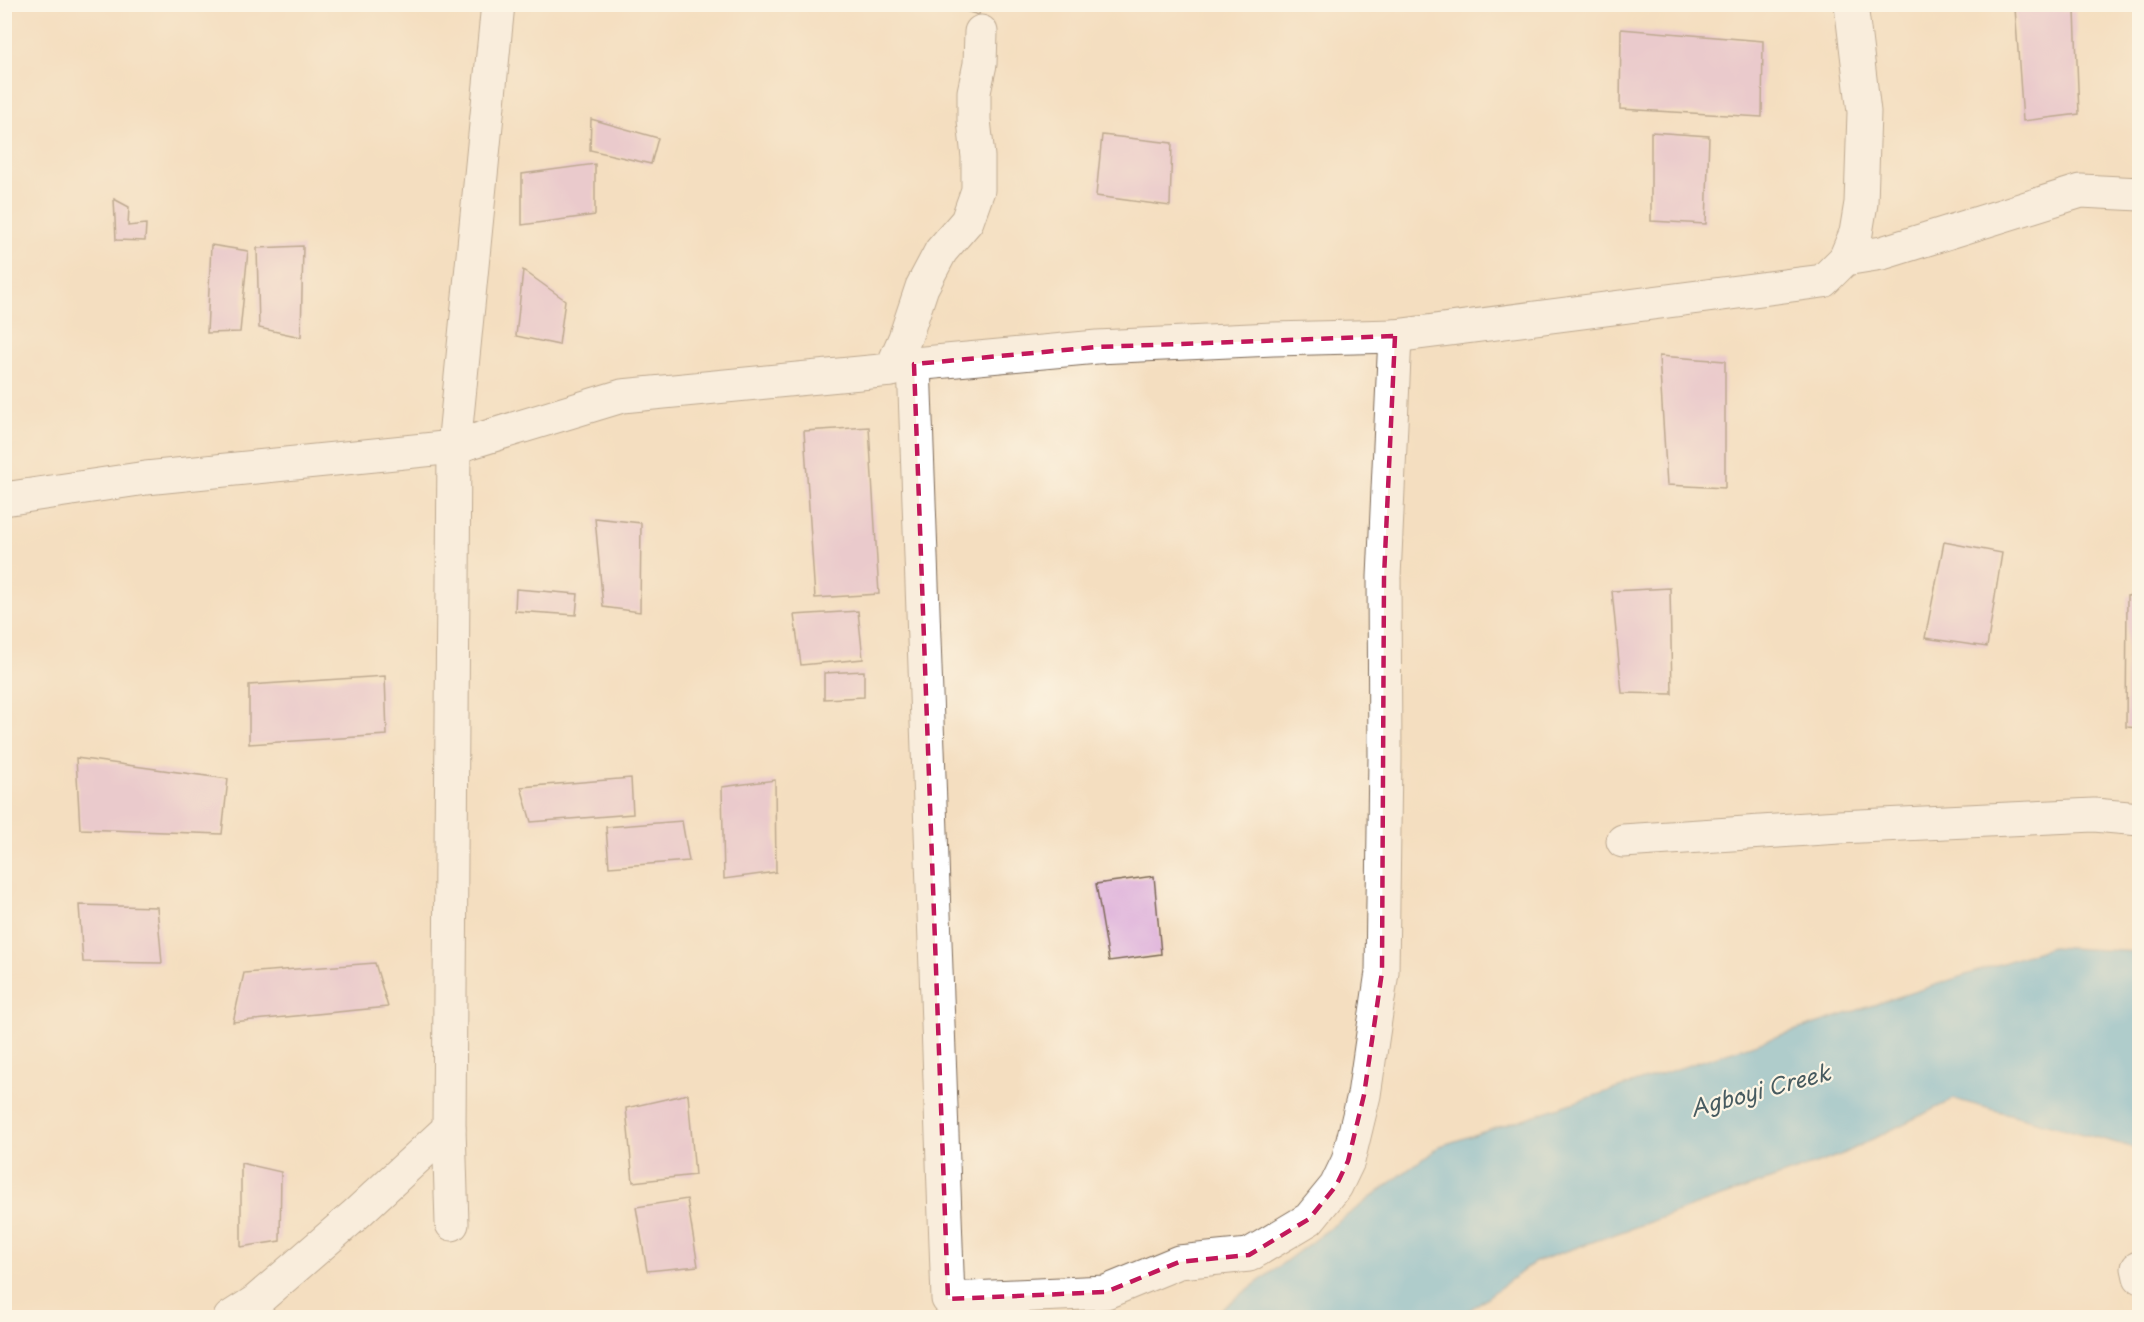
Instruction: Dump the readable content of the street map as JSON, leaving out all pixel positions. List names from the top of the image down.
{
  "water": ["Agboyi Creek"]
}
